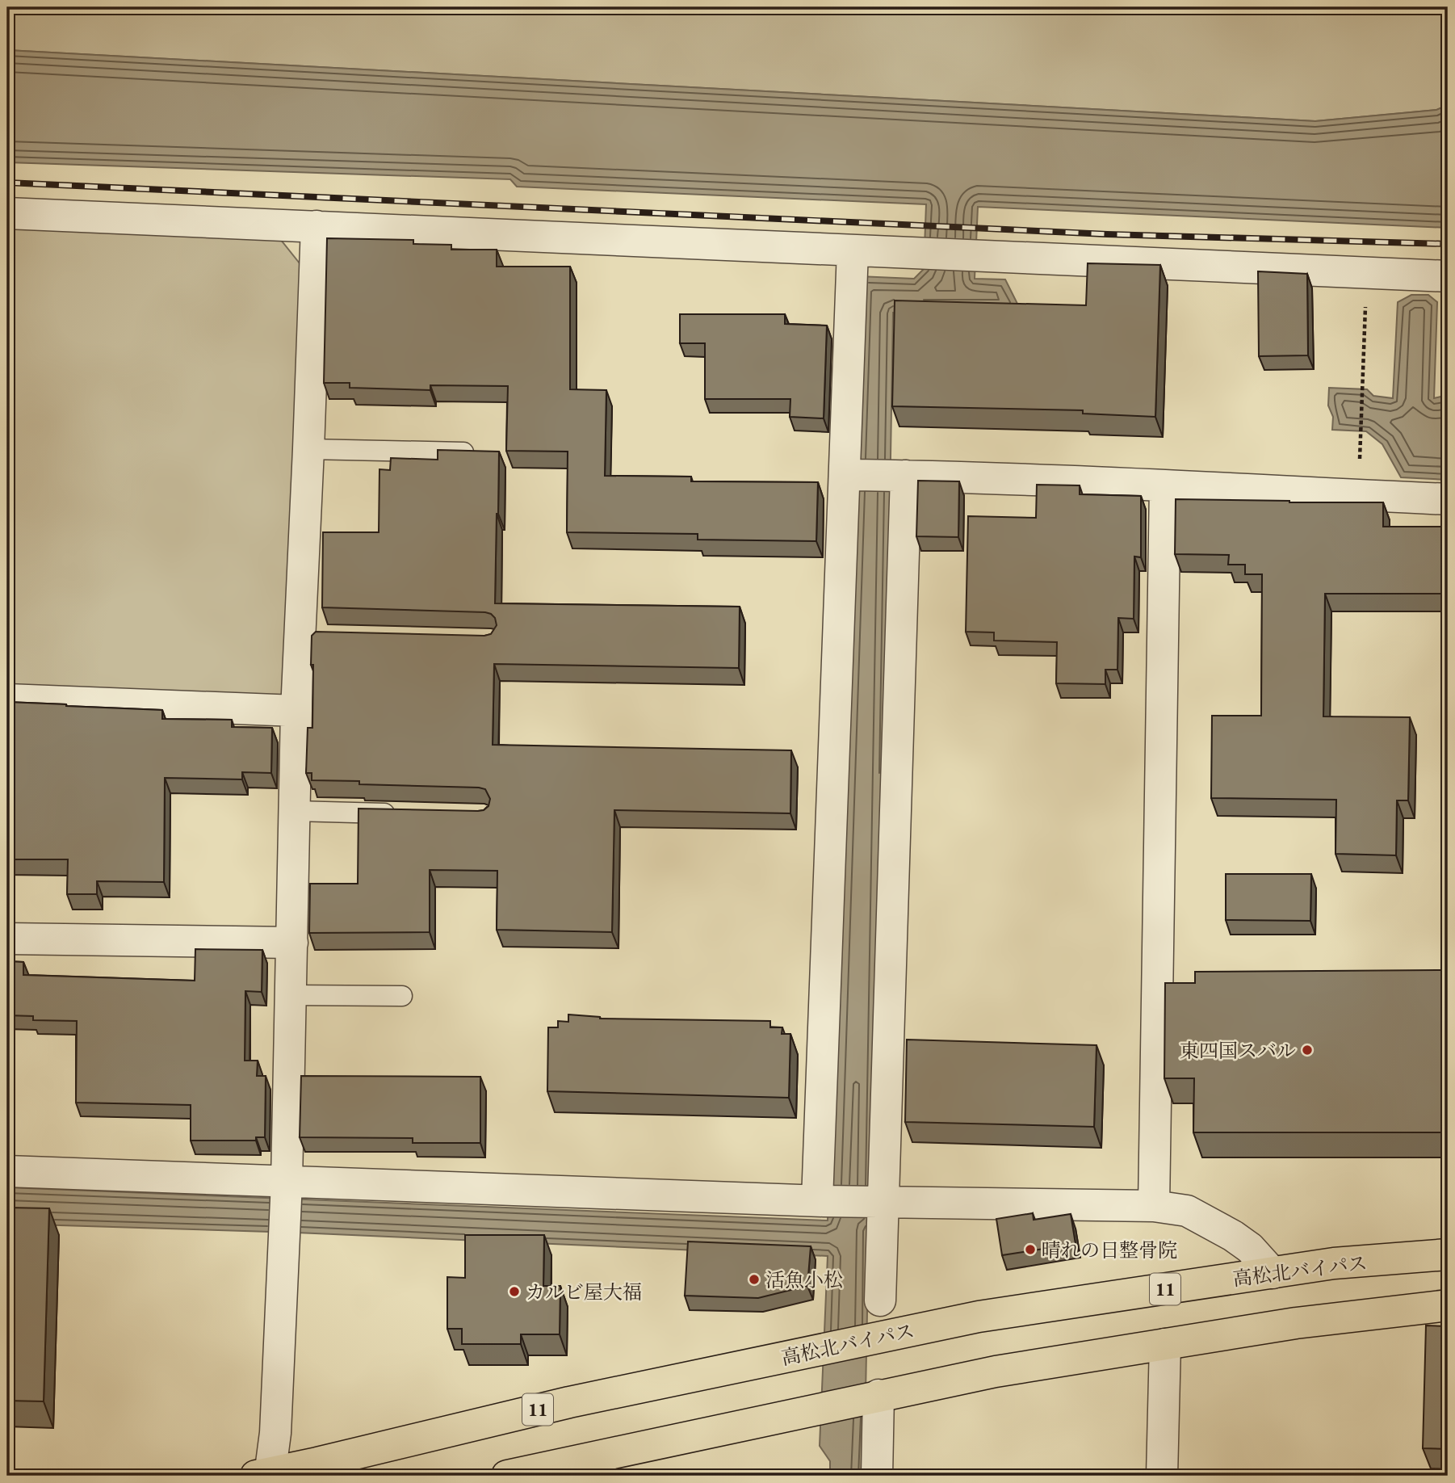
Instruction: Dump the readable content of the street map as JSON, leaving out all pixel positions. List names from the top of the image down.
{
  "streets": {
    "highway": ["高松北バイパス", "11"]
  },
  "places": [
    "東四国スバル",
    "晴れの日整骨院",
    "活魚小松",
    "カルビ屋大福"
  ]
}
